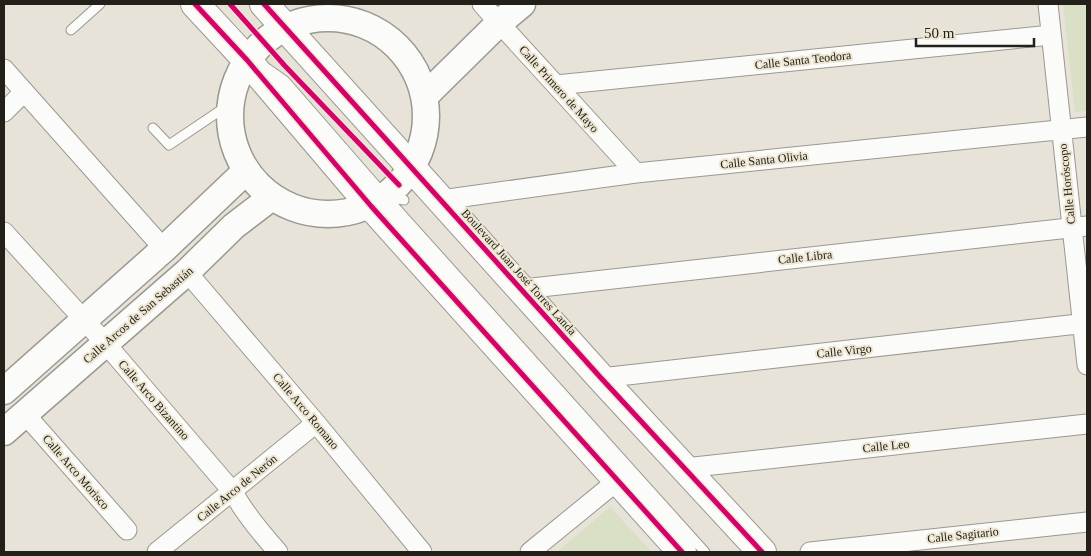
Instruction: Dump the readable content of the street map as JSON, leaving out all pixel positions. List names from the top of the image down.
{
  "streets": {
    "main road": ["Boulevard Juan José Torres Landa"],
    "street": [
      "Calle Santa Teodora",
      "Calle Primero de Mayo",
      "Calle Santa Olivia",
      "Calle Horóscopo",
      "Calle Libra",
      "Calle Arcos de San Sebastián",
      "Calle Virgo",
      "Calle Arco Bizantino",
      "Calle Arco Romano",
      "Calle Leo",
      "Calle Arco Morisco",
      "Calle Arco de Nerón",
      "Calle Sagitario"
    ]
  },
  "crossings": [
    ["Calle Santa Teodora", "Calle Primero de Mayo"],
    ["Calle Santa Teodora", "Calle Horóscopo"],
    ["Calle Primero de Mayo", "Calle Santa Olivia"],
    ["Calle Santa Olivia", "Calle Horóscopo"],
    ["Calle Santa Olivia", "Boulevard Juan José Torres Landa"],
    ["Calle Horóscopo", "Calle Libra"],
    ["Calle Horóscopo", "Calle Virgo"],
    ["Calle Libra", "Boulevard Juan José Torres Landa"],
    ["Boulevard Juan José Torres Landa", "Calle Virgo"],
    ["Boulevard Juan José Torres Landa", "Calle Leo"],
    ["Calle Arcos de San Sebastián", "Calle Arco Bizantino"],
    ["Calle Arcos de San Sebastián", "Calle Arco Romano"],
    ["Calle Arcos de San Sebastián", "Calle Arco Morisco"],
    ["Calle Arco Bizantino", "Calle Arco de Nerón"],
    ["Calle Arco Romano", "Calle Arco de Nerón"]
  ],
  "scale_bar": "50 m"
}
